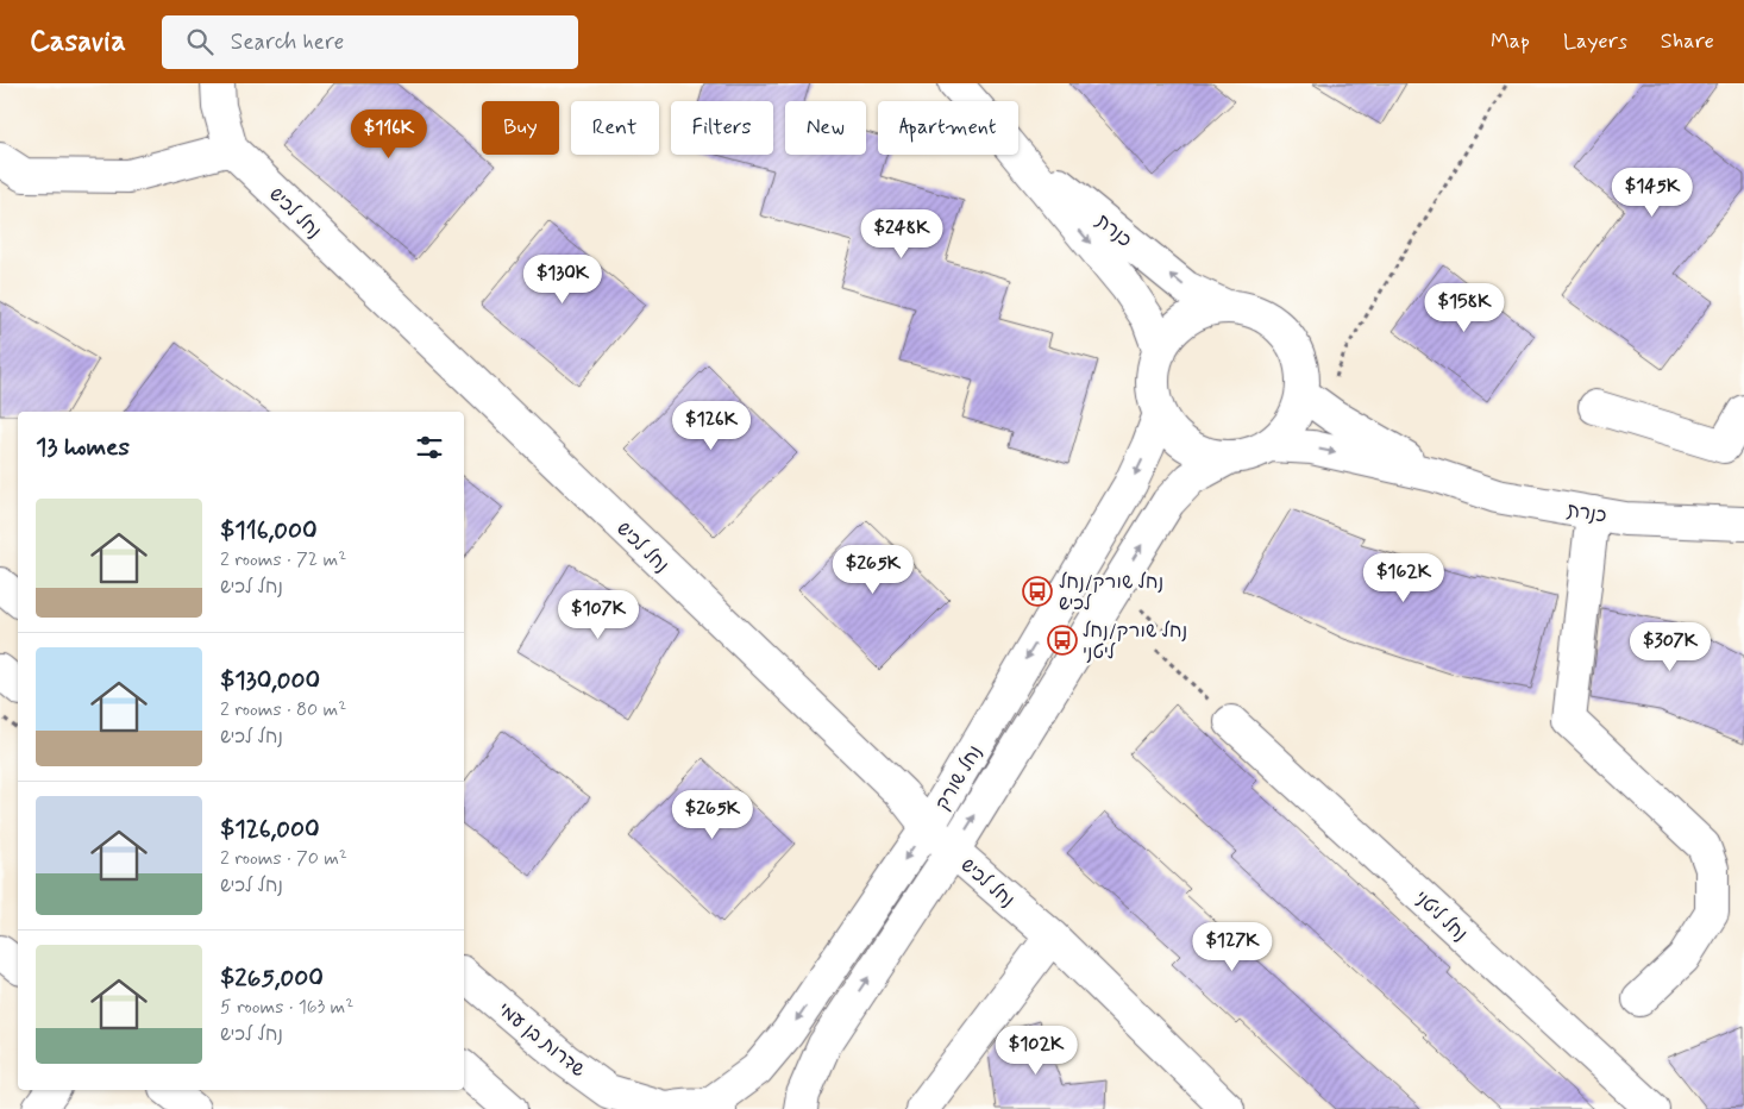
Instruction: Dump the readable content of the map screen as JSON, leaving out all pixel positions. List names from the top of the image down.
{
  "streets": {
    "street": [
      "נחל לכיש",
      "כנרת",
      "נחל שורק",
      "נחל ליטני",
      "שדרות בן עמי"
    ]
  },
  "crossings": [
    ["נחל לכיש", "נחל שורק"],
    ["כנרת", "נחל שורק"],
    ["נחל שורק", "שדרות בן עמי"]
  ],
  "places": {
    "bus stop": ["נחל שורק/נחל לכיש", "נחל שורק/נחל ליטני"]
  },
  "page": {
    "header": "Casavia",
    "search": "Search here",
    "nav": ["Map", "Layers", "Share"],
    "chip": [
      "Buy",
      "Rent",
      "Filters",
      "New",
      "Apartment"
    ],
    "price": [
      "$116K",
      "$145K",
      "$248K",
      "$130K",
      "$158K",
      "$126K",
      "$265K",
      "$162K",
      "$107K",
      "$307K",
      "$265K",
      "$127K",
      "$102K"
    ],
    "heading": "13 homes",
    "list": [
      {
        "name": "$116,000",
        "note": "2 rooms · 72 m² · נחל לכיש"
      },
      {
        "name": "$130,000",
        "note": "2 rooms · 80 m² · נחל לכיש"
      },
      {
        "name": "$126,000",
        "note": "2 rooms · 70 m² · נחל לכיש"
      },
      {
        "name": "$265,000",
        "note": "5 rooms · 163 m² · נחל לכיש"
      }
    ]
  }
}
